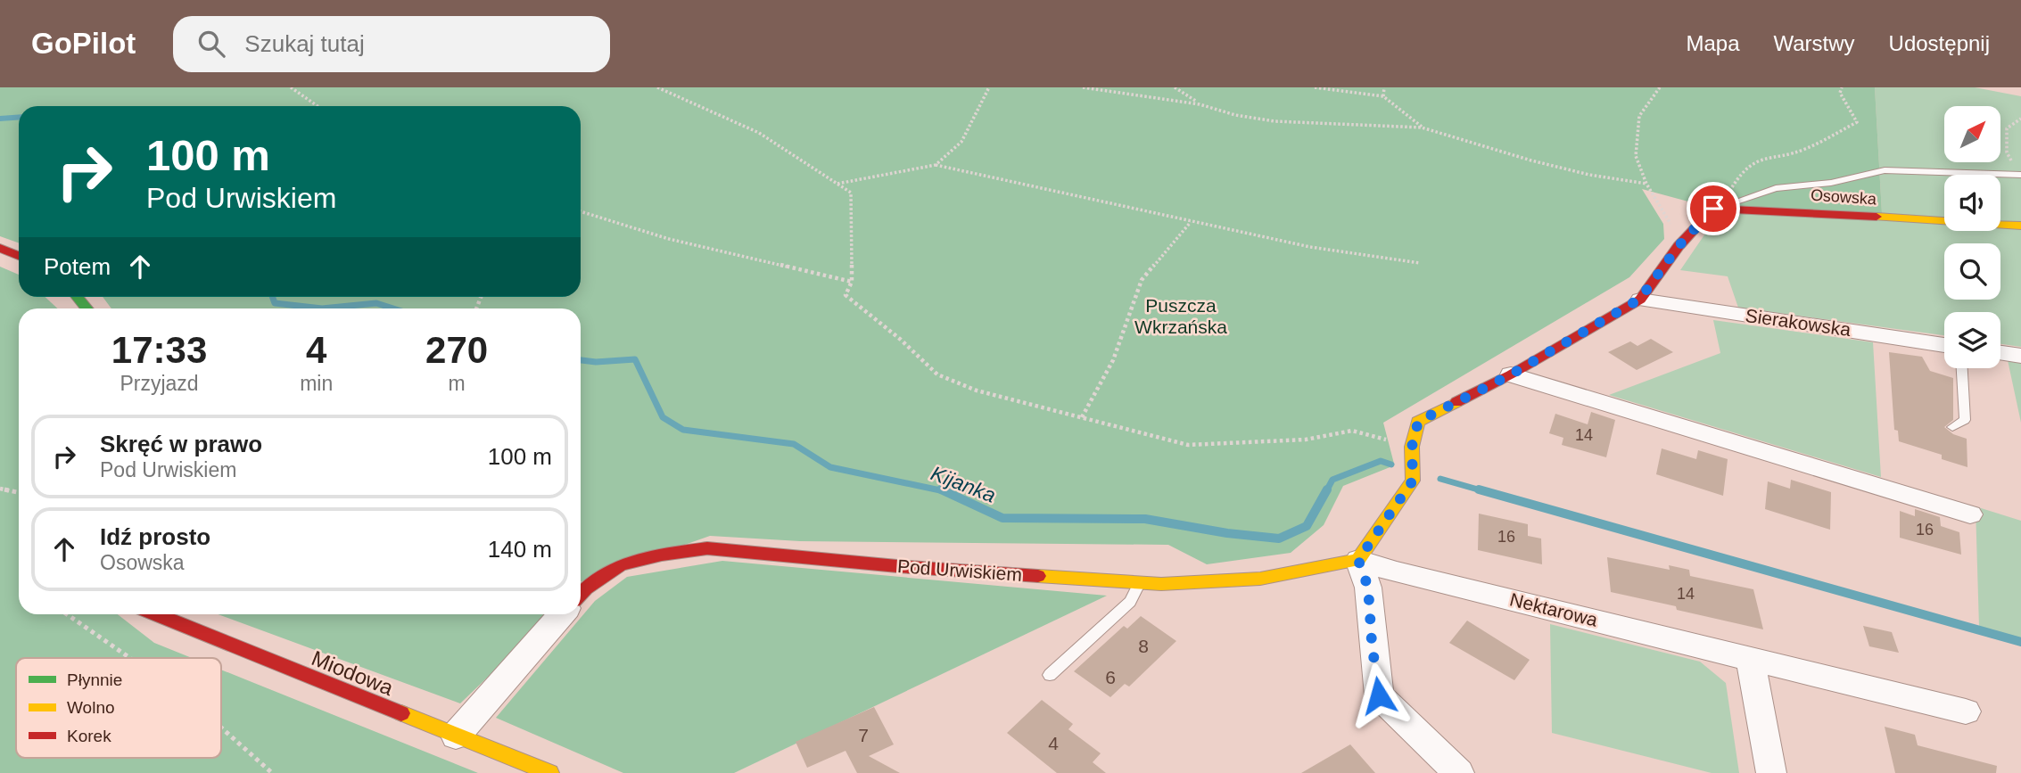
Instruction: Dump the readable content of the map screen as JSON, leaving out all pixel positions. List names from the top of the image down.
{
  "streets": {
    "street": [
      "Osowska",
      "Sierakowska",
      "Pod Urwiskiem",
      "Nektarowa",
      "Miodowa"
    ]
  },
  "crossings": [
    ["Pod Urwiskiem", "Nektarowa"]
  ],
  "water": ["Kijanka"],
  "parks": ["Puszcza Wkrzańska"],
  "house_numbers": [
    "14",
    "16",
    "16",
    "14",
    "8",
    "6",
    "7",
    "4"
  ],
  "legend": ["Płynnie", "Wolno", "Korek"],
  "north": "top right",
  "page": {
    "header": "GoPilot",
    "search": "Szukaj tutaj",
    "nav": ["Mapa", "Warstwy", "Udostępnij"],
    "turn": ["100 m", "Pod Urwiskiem"],
    "then": "Potem",
    "eta": [
      "17:33",
      "Przyjazd",
      "4",
      "min",
      "270",
      "m"
    ],
    "list": [
      {
        "name": "Skręć w prawo",
        "note": "Pod Urwiskiem",
        "value": "100 m"
      },
      {
        "name": "Idź prosto",
        "note": "Osowska",
        "value": "140 m"
      }
    ]
  }
}
